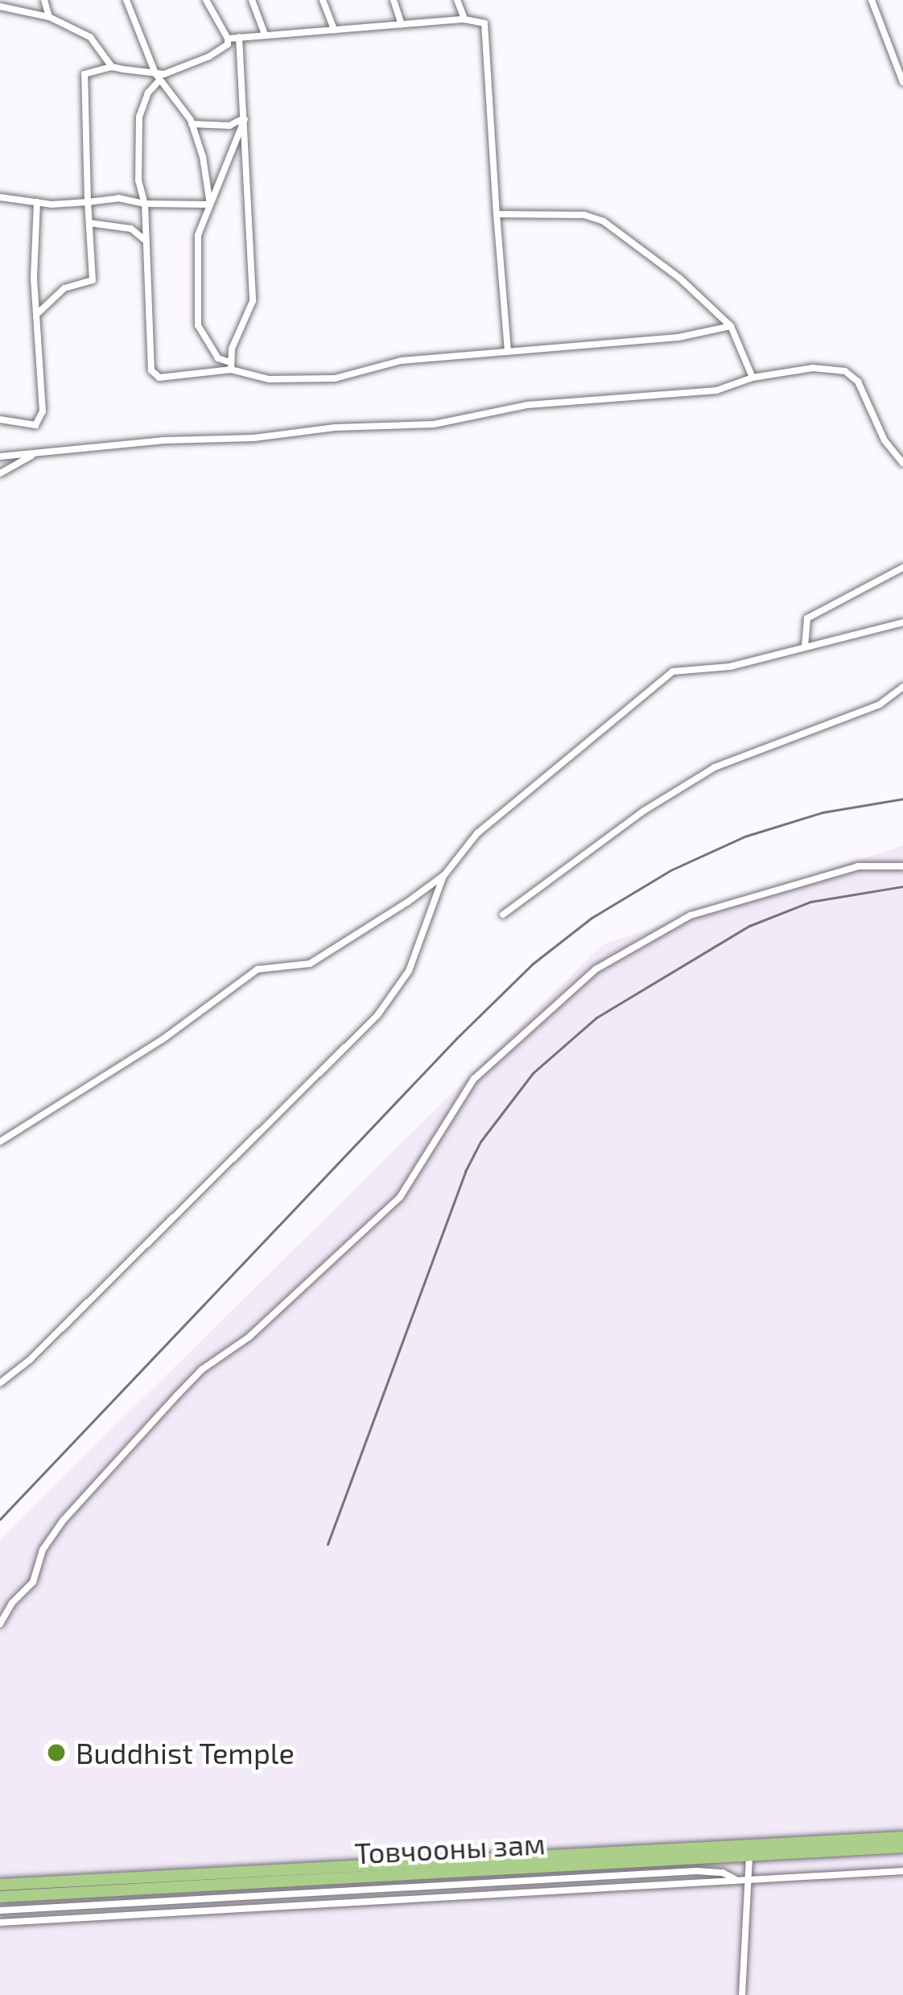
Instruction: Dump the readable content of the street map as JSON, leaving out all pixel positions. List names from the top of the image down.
{
  "streets": {
    "highway": ["Товчооны зам"]
  },
  "places": ["Buddhist Temple"]
}
